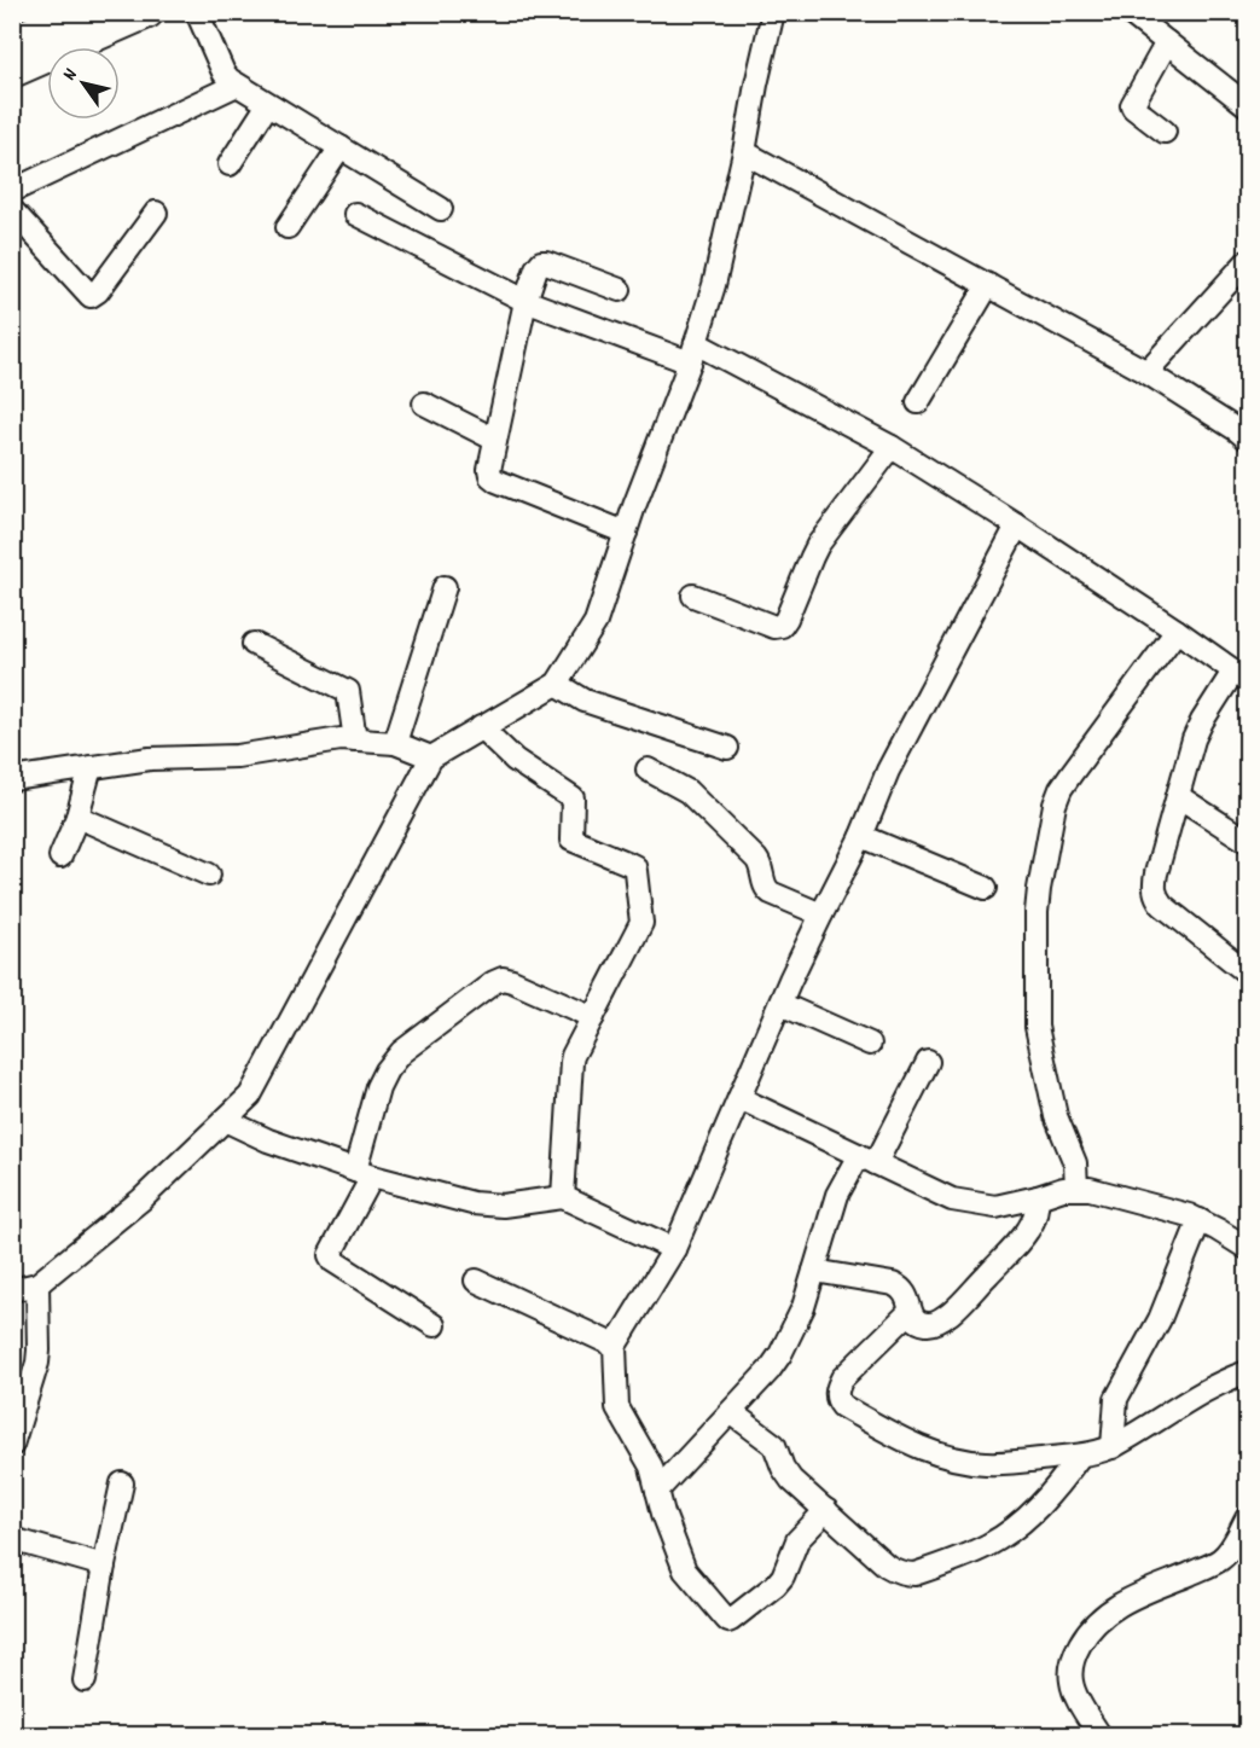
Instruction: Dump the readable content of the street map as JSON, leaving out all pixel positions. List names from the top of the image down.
{
  "north": "top left"
}
